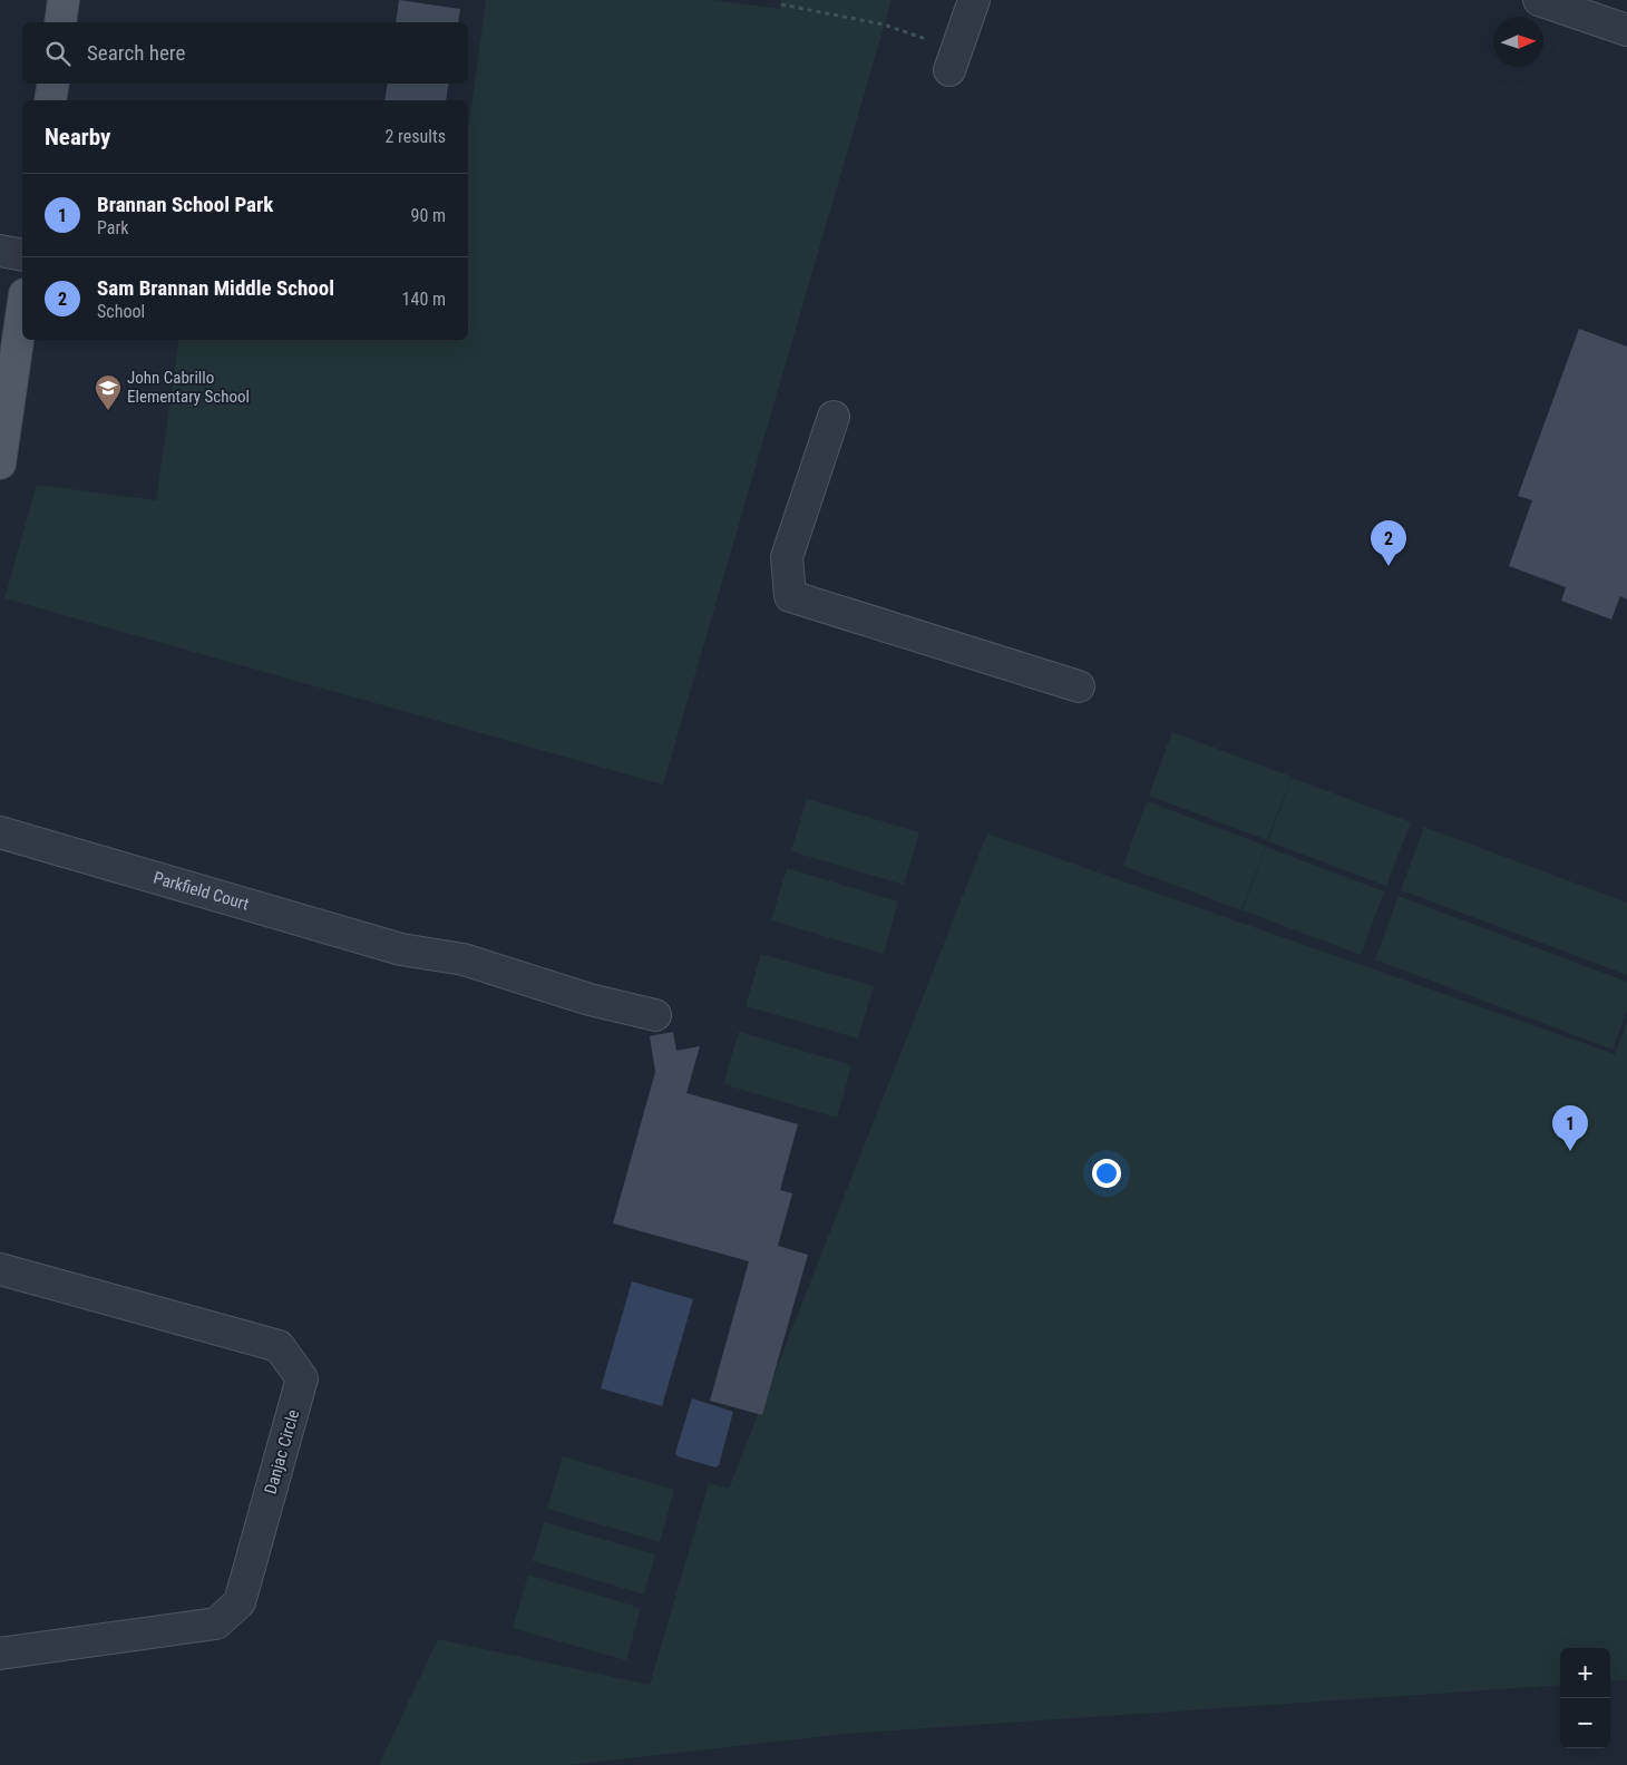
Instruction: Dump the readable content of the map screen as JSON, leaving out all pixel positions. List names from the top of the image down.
{
  "streets": {
    "street": ["Parkfield Court", "Danjac Circle"]
  },
  "places": {
    "school or university": ["John Cabrillo Elementary School"]
  },
  "north": "right",
  "page": {
    "search": "Search here",
    "heading": ["Nearby", "2 results"],
    "list": [
      {
        "mark": "1",
        "name": "Brannan School Park",
        "note": "Park",
        "value": "90 m"
      },
      {
        "mark": "2",
        "name": "Sam Brannan Middle School",
        "note": "School",
        "value": "140 m"
      }
    ],
    "pins": ["2", "1"],
    "map_buttons": ["+", "−"]
  }
}
